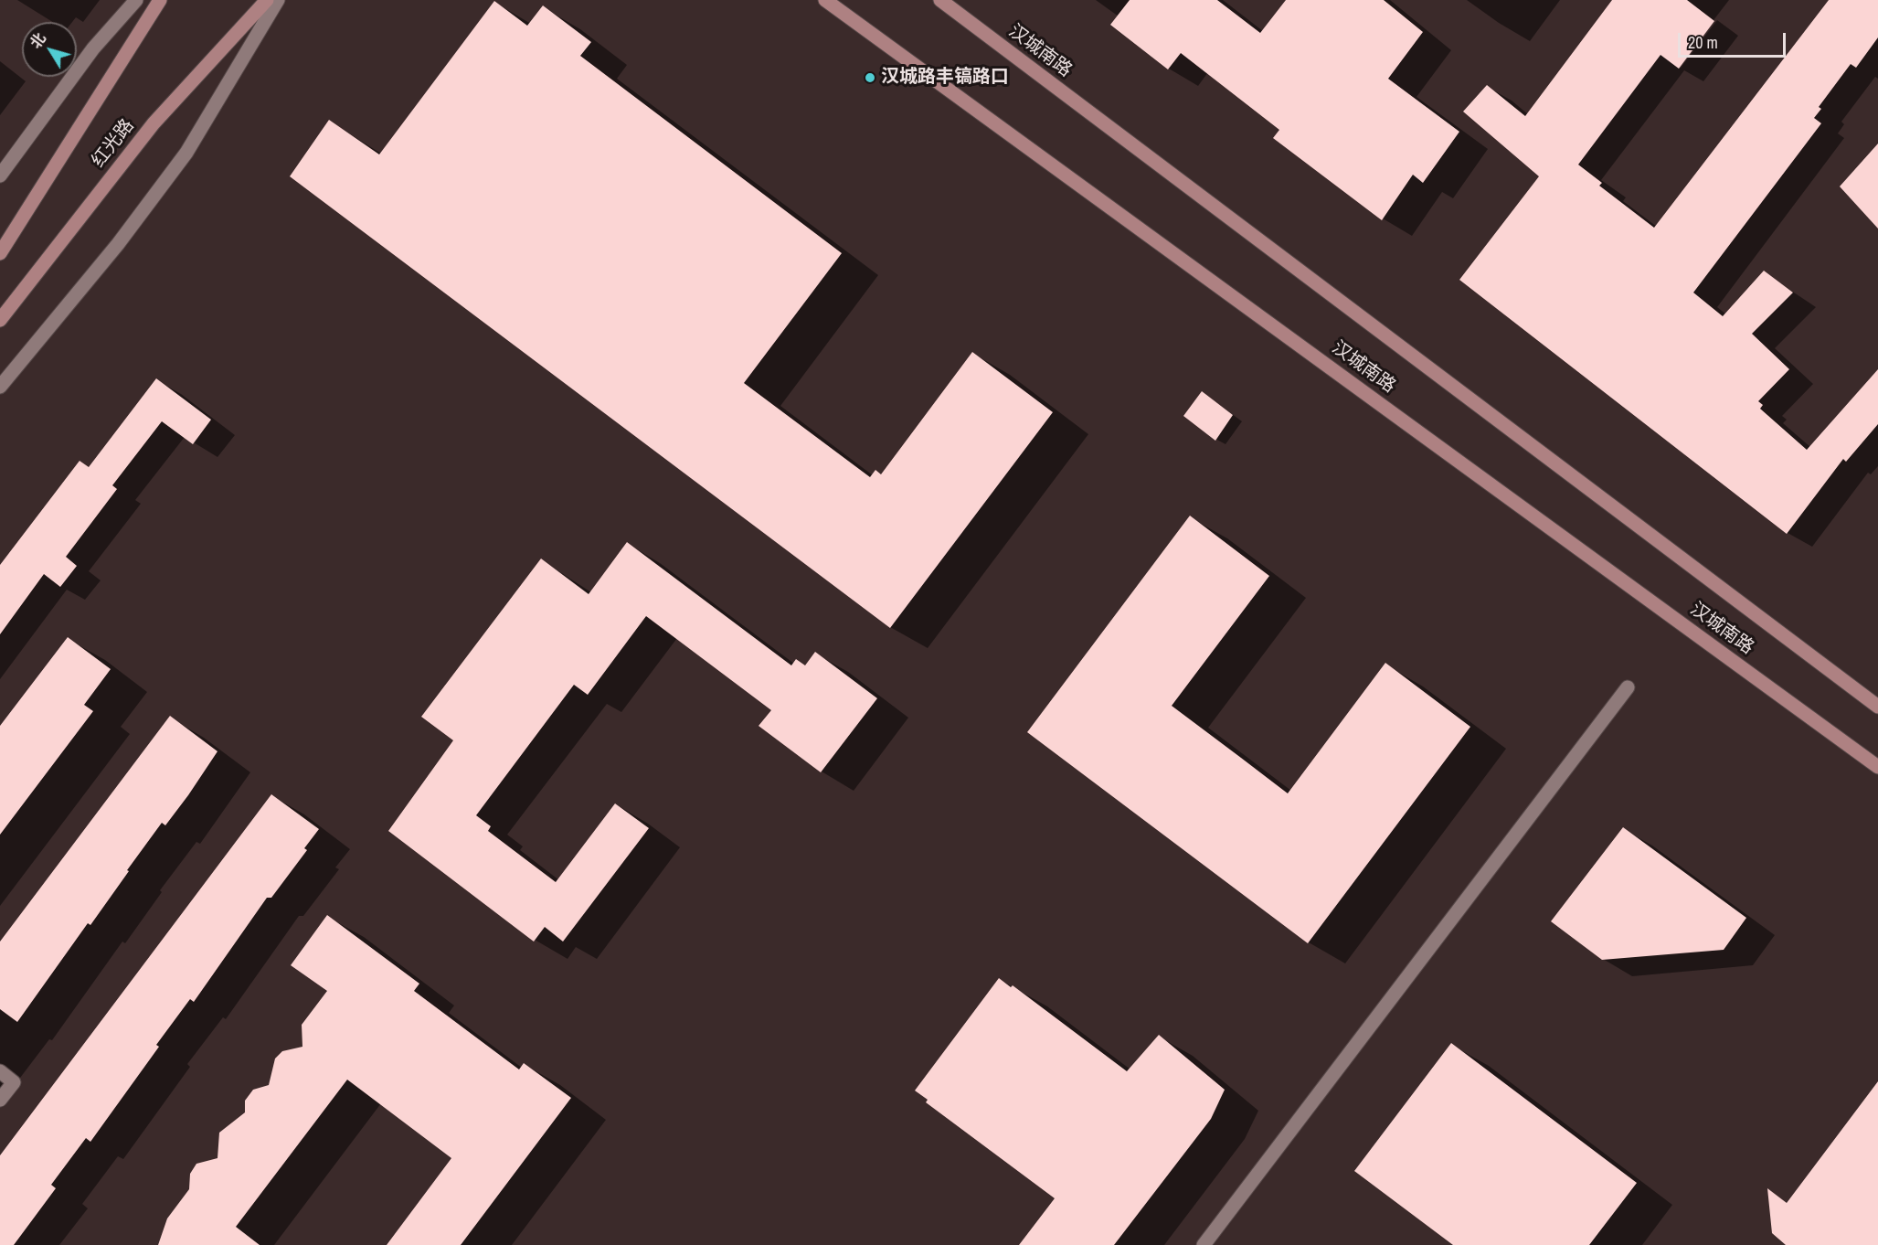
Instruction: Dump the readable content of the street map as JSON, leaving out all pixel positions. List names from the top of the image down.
{
  "streets": {
    "main road": ["汉城南路", "红光路"]
  },
  "places": ["汉城路丰镐路口"],
  "scale_bar": "20 m",
  "north": "top left"
}
